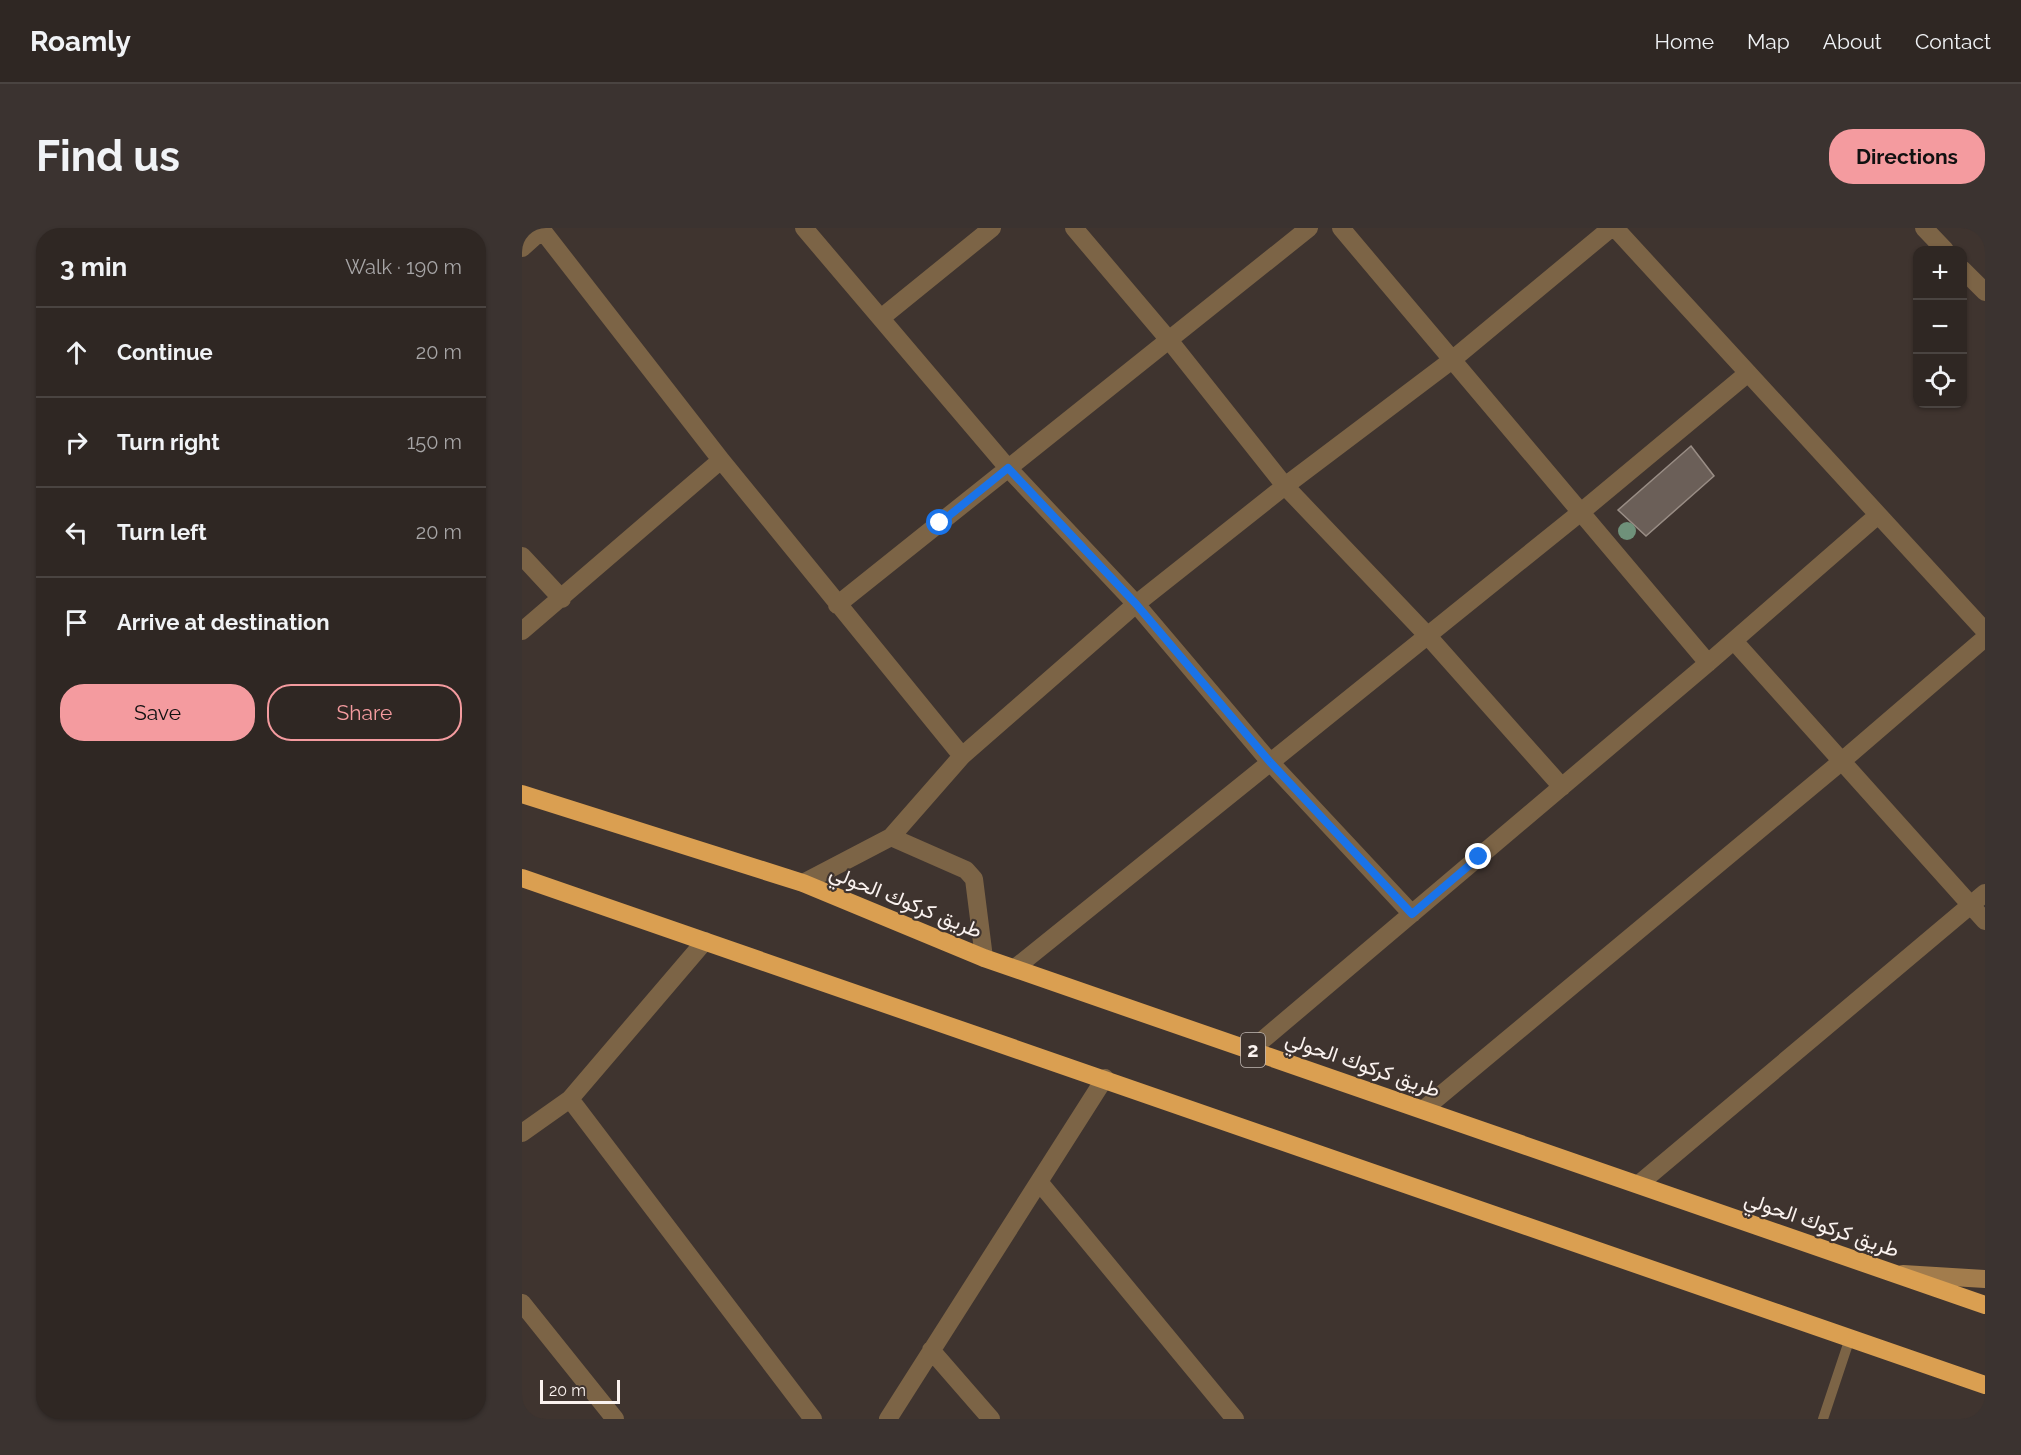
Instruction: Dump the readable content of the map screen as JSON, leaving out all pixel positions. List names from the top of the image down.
{
  "streets": {
    "highway": ["طريق كركوك الحولي", "2"]
  },
  "scale_bar": "20 m",
  "page": {
    "header": "Roamly",
    "nav": [
      "Home",
      "Map",
      "About",
      "Contact"
    ],
    "buttons": [
      "Directions",
      ["Save", "Share"]
    ],
    "title": "Find us",
    "heading": ["3 min", "Walk · 190 m"],
    "map_buttons": ["+", "−"],
    "list": [
      ["Continue", "20 m"],
      ["Turn right", "150 m"],
      ["Turn left", "20 m"],
      "Arrive at destination"
    ],
    "scale": "20 m"
  }
}
